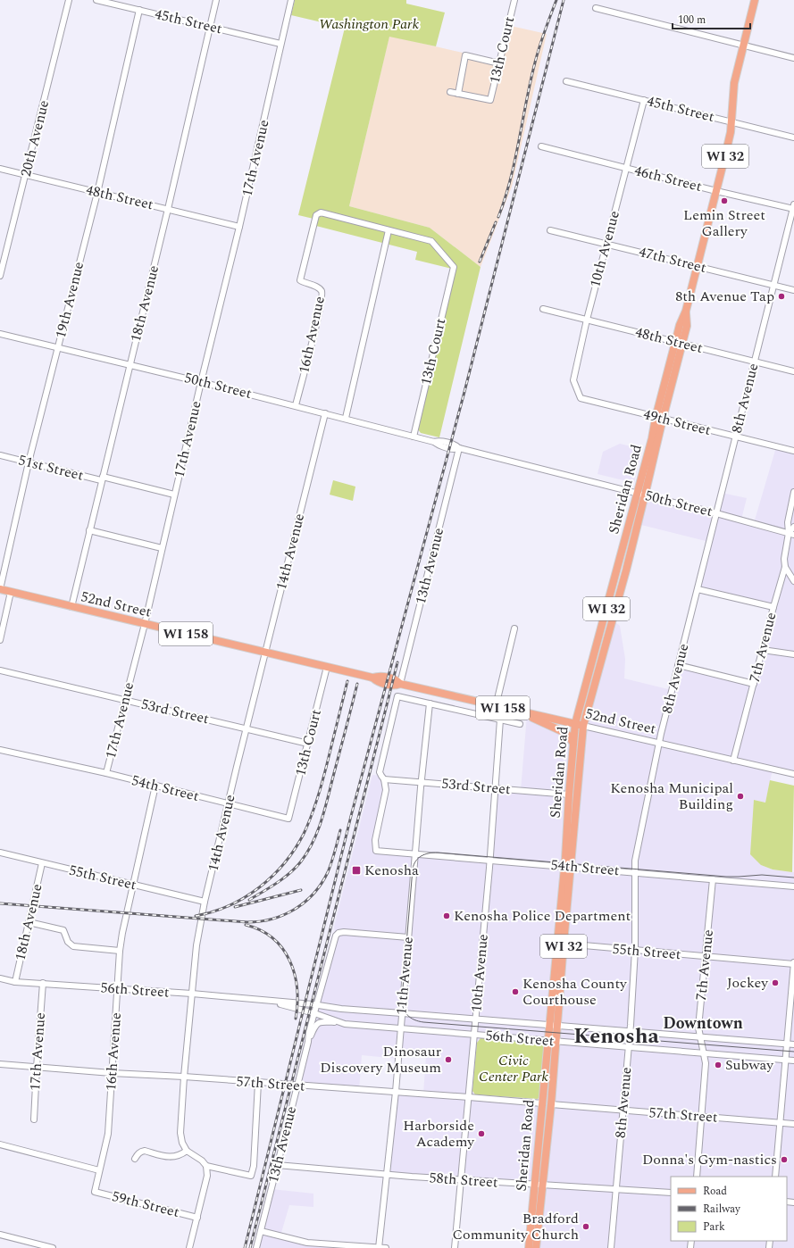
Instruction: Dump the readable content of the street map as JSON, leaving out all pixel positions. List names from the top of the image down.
{
  "streets": {
    "main road": [
      "WI 32",
      "Sheridan Road",
      "52nd Street",
      "WI 158"
    ],
    "street": [
      "45th Street",
      "13th Court",
      "20th Avenue",
      "17th Avenue",
      "46th Street",
      "48th Street",
      "10th Avenue",
      "47th Street",
      "19th Avenue",
      "18th Avenue",
      "16th Avenue",
      "50th Street",
      "8th Avenue",
      "49th Street",
      "51st Street",
      "14th Avenue",
      "13th Avenue",
      "7th Avenue",
      "53rd Street",
      "54th Street",
      "55th Street",
      "11th Avenue",
      "56th Street",
      "57th Street",
      "58th Street",
      "59th Street"
    ]
  },
  "crossings": [
    ["45th Street", "17th Avenue"],
    ["45th Street", "10th Avenue"],
    ["45th Street", "19th Avenue"],
    ["45th Street", "18th Avenue"],
    ["45th Street", "Sheridan Road"],
    ["13th Court", "16th Avenue"],
    ["13th Court", "50th Street"],
    ["13th Court", "52nd Street"],
    ["13th Court", "53rd Street"],
    ["13th Court", "54th Street"],
    ["20th Avenue", "48th Street"],
    ["17th Avenue", "48th Street"],
    ["17th Avenue", "50th Street"],
    ["17th Avenue", "51st Street"],
    ["17th Avenue", "52nd Street"],
    ["17th Avenue", "53rd Street"],
    ["17th Avenue", "54th Street"],
    ["17th Avenue", "56th Street"],
    ["17th Avenue", "57th Street"],
    ["46th Street", "10th Avenue"],
    ["46th Street", "8th Avenue"],
    ["46th Street", "Sheridan Road"],
    ["48th Street", "10th Avenue"],
    ["48th Street", "19th Avenue"],
    ["48th Street", "18th Avenue"],
    ["48th Street", "8th Avenue"],
    ["48th Street", "Sheridan Road"],
    ["10th Avenue", "47th Street"],
    ["10th Avenue", "49th Street"],
    ["10th Avenue", "53rd Street"],
    ["10th Avenue", "54th Street"],
    ["10th Avenue", "56th Street"],
    ["10th Avenue", "57th Street"],
    ["10th Avenue", "58th Street"],
    ["47th Street", "8th Avenue"],
    ["47th Street", "Sheridan Road"],
    ["19th Avenue", "50th Street"],
    ["19th Avenue", "51st Street"],
    ["19th Avenue", "52nd Street"],
    ["18th Avenue", "50th Street"],
    ["18th Avenue", "51st Street"],
    ["18th Avenue", "52nd Street"],
    ["18th Avenue", "55th Street"],
    ["18th Avenue", "56th Street"],
    ["16th Avenue", "50th Street"],
    ["16th Avenue", "54th Street"],
    ["16th Avenue", "55th Street"],
    ["16th Avenue", "56th Street"],
    ["16th Avenue", "57th Street"],
    ["16th Avenue", "59th Street"],
    ["50th Street", "8th Avenue"],
    ["50th Street", "Sheridan Road"],
    ["50th Street", "14th Avenue"],
    ["50th Street", "13th Avenue"],
    ["50th Street", "7th Avenue"],
    ["8th Avenue", "49th Street"],
    ["8th Avenue", "52nd Street"],
    ["8th Avenue", "54th Street"],
    ["8th Avenue", "55th Street"],
    ["8th Avenue", "56th Street"],
    ["8th Avenue", "57th Street"],
    ["8th Avenue", "58th Street"],
    ["49th Street", "Sheridan Road"],
    ["Sheridan Road", "52nd Street"],
    ["Sheridan Road", "53rd Street"],
    ["Sheridan Road", "54th Street"],
    ["Sheridan Road", "55th Street"],
    ["Sheridan Road", "56th Street"],
    ["Sheridan Road", "57th Street"],
    ["Sheridan Road", "58th Street"],
    ["14th Avenue", "52nd Street"],
    ["14th Avenue", "53rd Street"],
    ["14th Avenue", "54th Street"],
    ["14th Avenue", "55th Street"],
    ["14th Avenue", "56th Street"],
    ["14th Avenue", "57th Street"],
    ["13th Avenue", "52nd Street"],
    ["13th Avenue", "11th Avenue"],
    ["13th Avenue", "56th Street"],
    ["13th Avenue", "57th Street"],
    ["13th Avenue", "58th Street"],
    ["52nd Street", "7th Avenue"],
    ["7th Avenue", "54th Street"],
    ["7th Avenue", "55th Street"],
    ["7th Avenue", "56th Street"],
    ["7th Avenue", "57th Street"],
    ["53rd Street", "54th Street"],
    ["53rd Street", "11th Avenue"],
    ["54th Street", "11th Avenue"],
    ["11th Avenue", "56th Street"],
    ["11th Avenue", "57th Street"],
    ["11th Avenue", "58th Street"]
  ],
  "districts": ["Downtown", "Kenosha"],
  "parks": ["Washington Park", "Civic Center Park"],
  "places": {
    "other": [
      "Lemin Street Gallery",
      "8th Avenue Tap",
      "Kenosha Municipal Building",
      "Kenosha Police Department",
      "Jockey",
      "Kenosha County Courthouse",
      "Dinosaur Discovery Museum",
      "Subway",
      "Harborside Academy",
      "Donna's Gym-nastics",
      "Bradford Community Church"
    ],
    "transit": ["Kenosha"]
  },
  "legend": ["Road", "Railway", "Park"],
  "scale_bar": "100 m"
}
